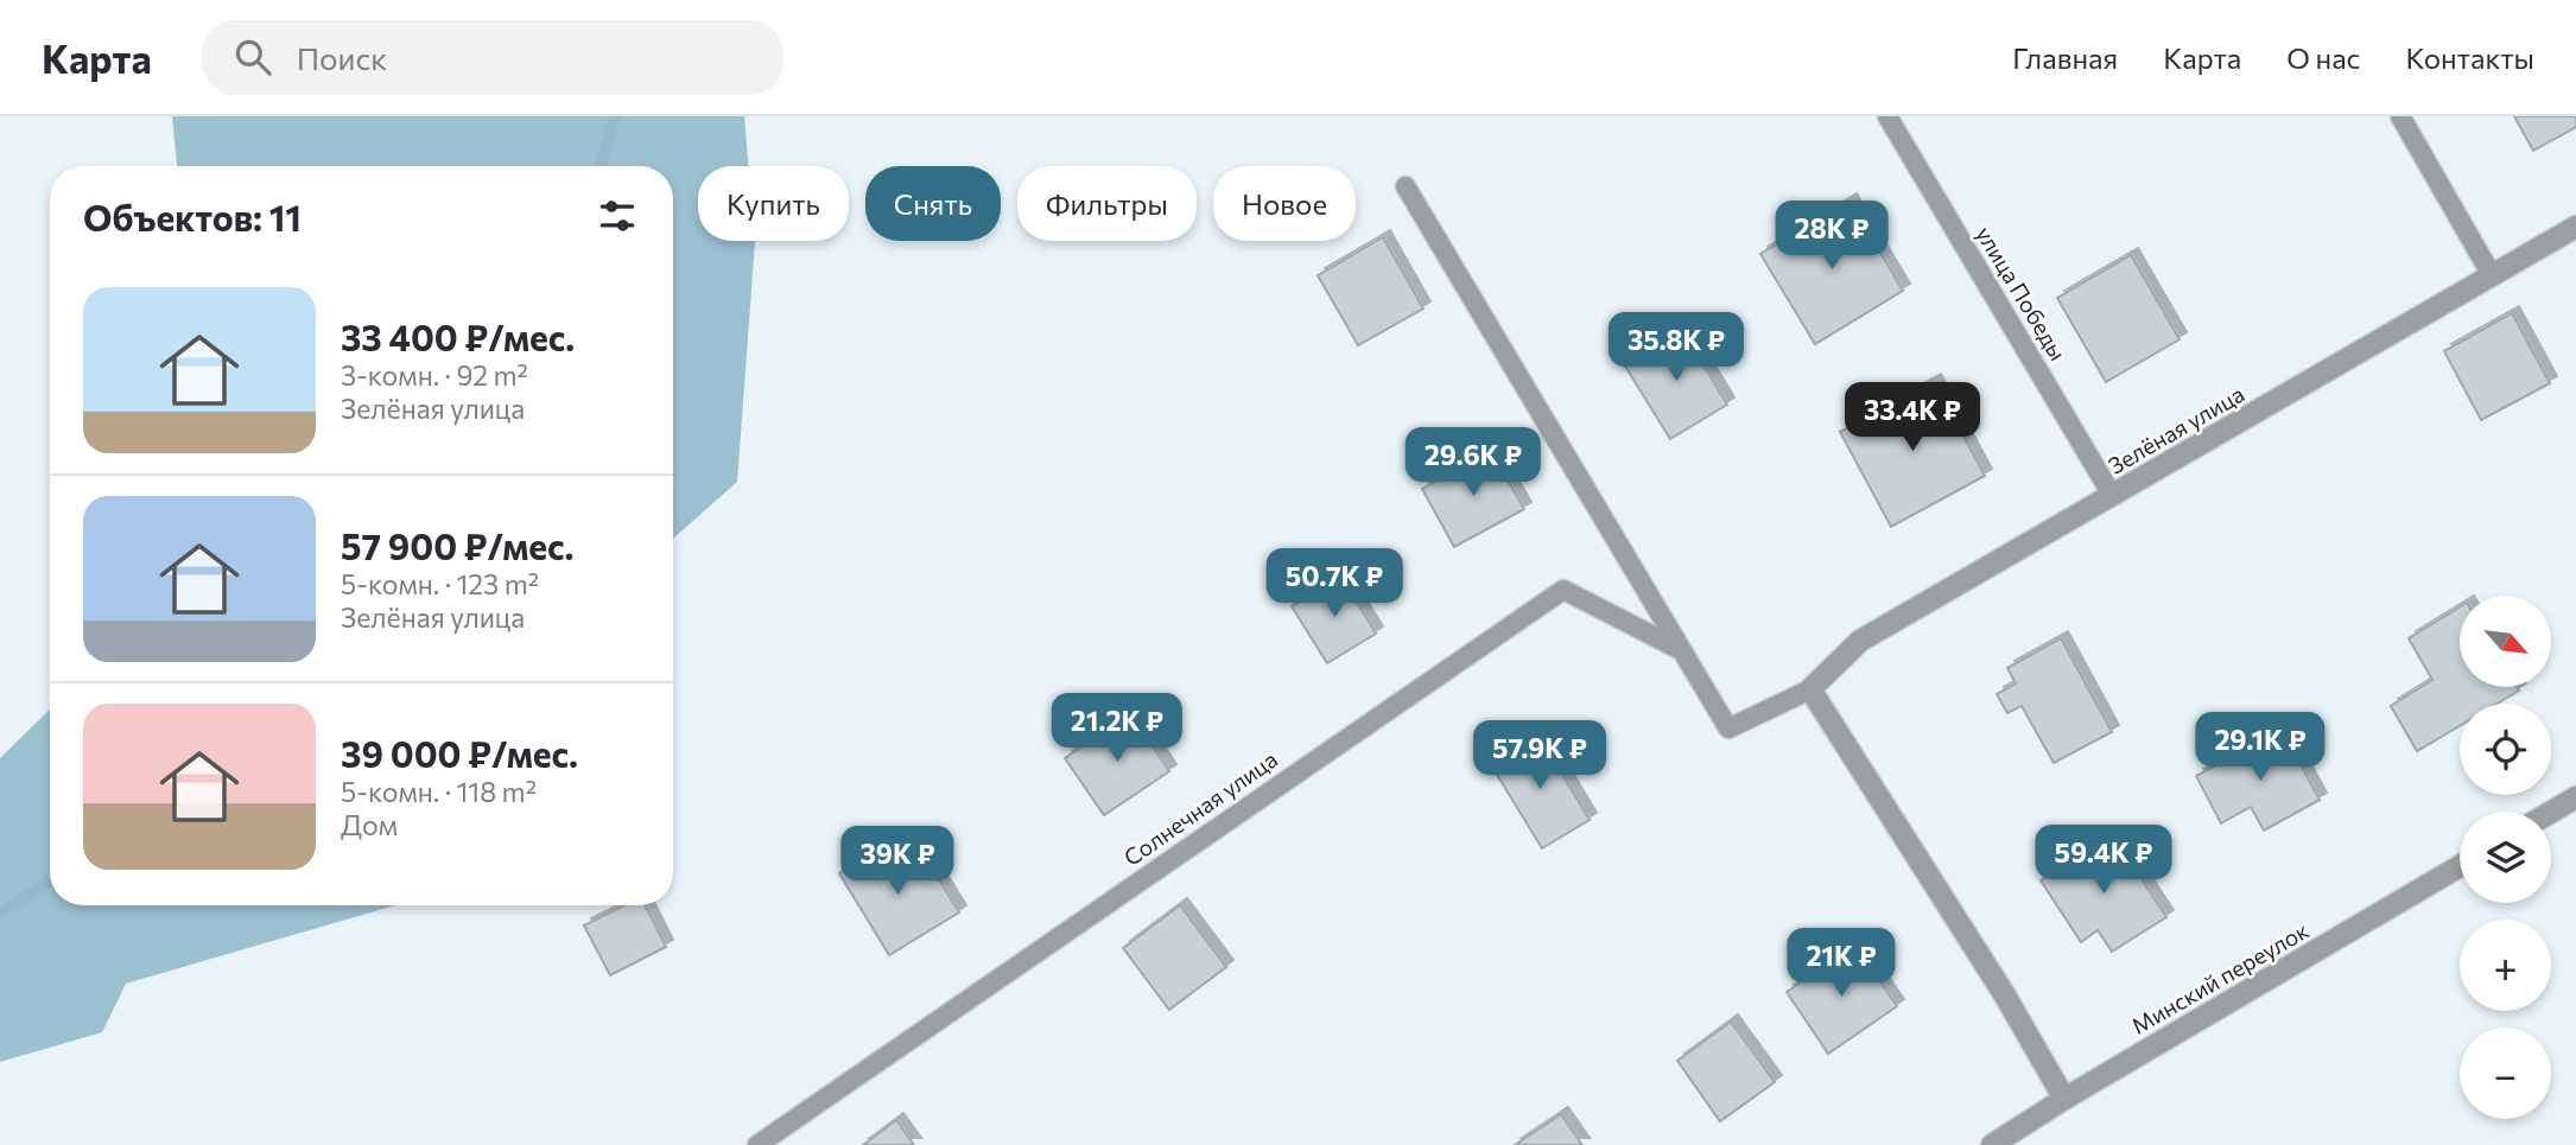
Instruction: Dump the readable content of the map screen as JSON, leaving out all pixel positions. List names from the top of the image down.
{
  "streets": {
    "street": ["Зелёная улица", "Минский переулок"],
    "lane": ["улица Победы", "Солнечная улица"]
  },
  "crossings": [
    ["улица Победы", "Зелёная улица"]
  ],
  "north": "bottom right",
  "page": {
    "header": "Карта",
    "search": "Поиск",
    "nav": [
      "Главная",
      "Карта",
      "О нас",
      "Контакты"
    ],
    "chip": [
      "Купить",
      "Снять",
      "Фильтры",
      "Новое"
    ],
    "heading": "Объектов: 11",
    "price": [
      "28K ₽",
      "35.8K ₽",
      "33.4K ₽",
      "29.6K ₽",
      "50.7K ₽",
      "21.2K ₽",
      "29.1K ₽",
      "57.9K ₽",
      "59.4K ₽",
      "39K ₽",
      "21K ₽"
    ],
    "list": [
      {
        "name": "33 400 ₽/мес.",
        "note": "3-комн. · 92 m² · Зелёная улица"
      },
      {
        "name": "57 900 ₽/мес.",
        "note": "5-комн. · 123 m² · Зелёная улица"
      },
      {
        "name": "39 000 ₽/мес.",
        "note": "5-комн. · 118 m² · Дом"
      }
    ],
    "map_buttons": ["+", "−"]
  }
}
